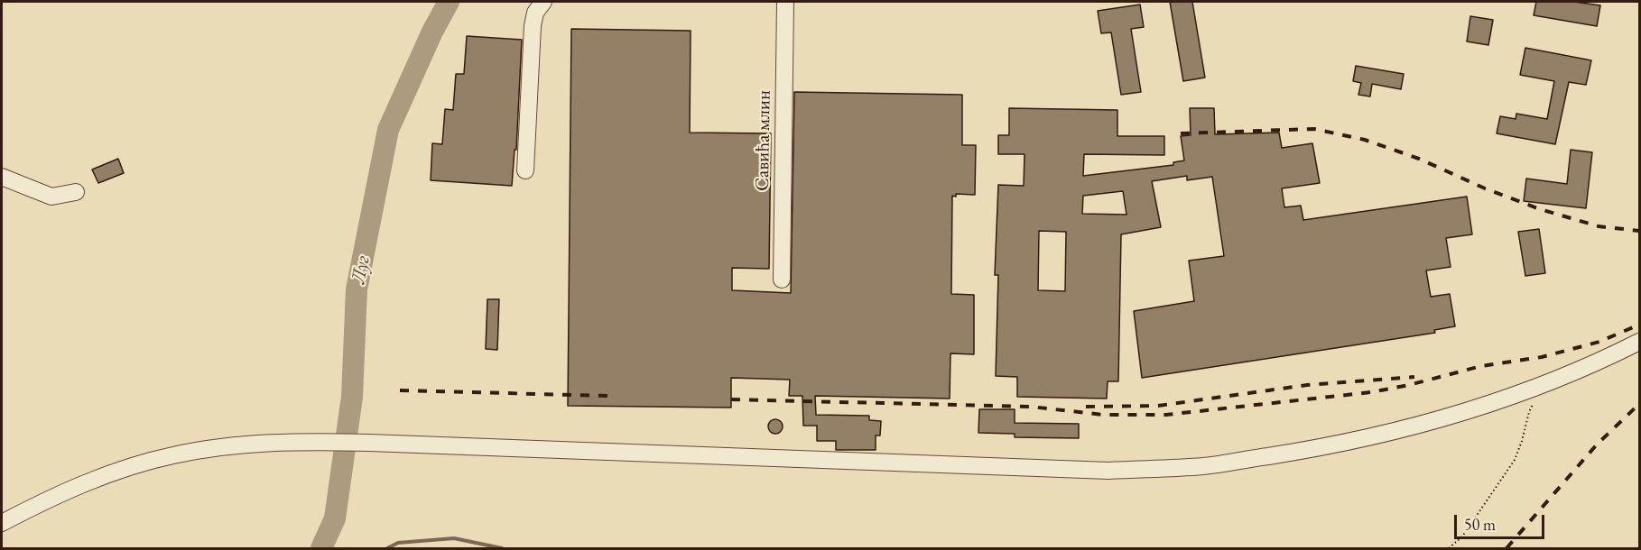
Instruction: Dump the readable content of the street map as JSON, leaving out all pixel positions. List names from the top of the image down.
{
  "streets": {
    "street": ["Савића млин"]
  },
  "water": ["Луг"],
  "scale_bar": "50 m"
}
